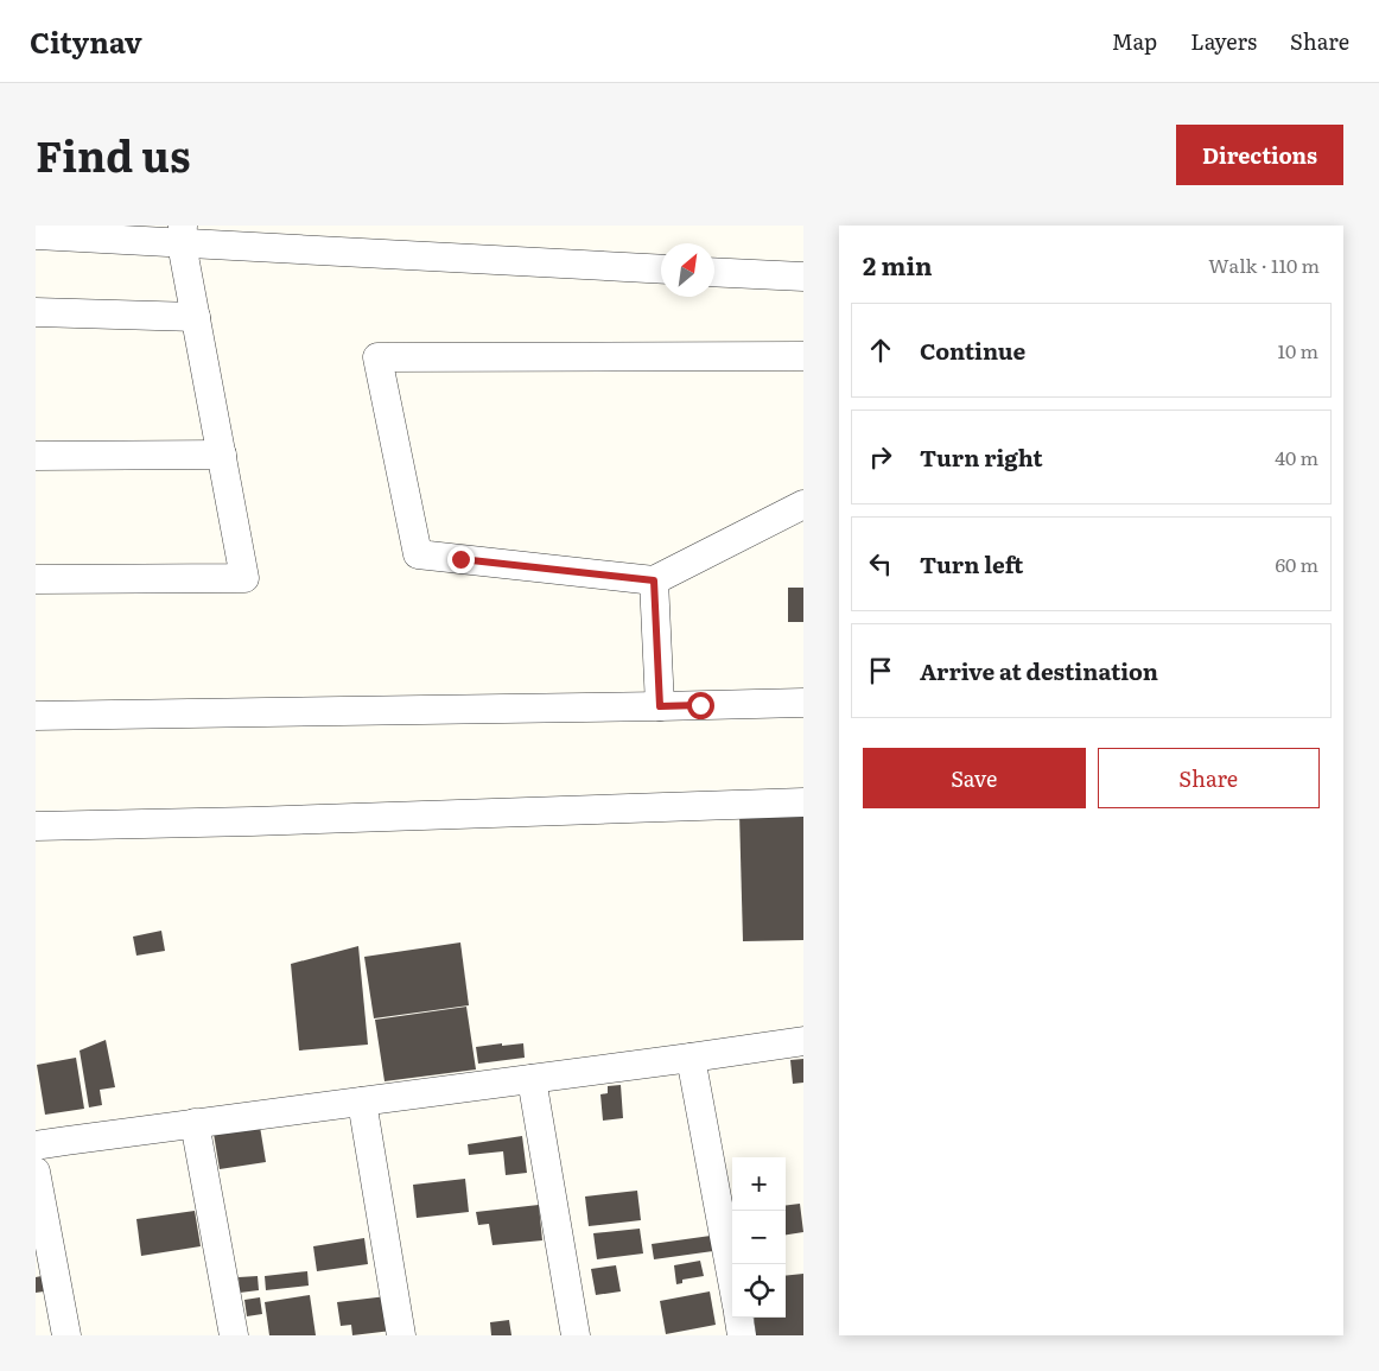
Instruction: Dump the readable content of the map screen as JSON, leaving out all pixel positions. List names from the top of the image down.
{
  "north": "top right",
  "page": {
    "header": "Citynav",
    "nav": ["Map", "Layers", "Share"],
    "title": "Find us",
    "buttons": [
      "Directions",
      ["Save", "Share"]
    ],
    "heading": ["2 min", "Walk · 110 m"],
    "list": [
      ["Continue", "10 m"],
      ["Turn right", "40 m"],
      ["Turn left", "60 m"],
      "Arrive at destination"
    ],
    "map_buttons": ["+", "−"]
  }
}
